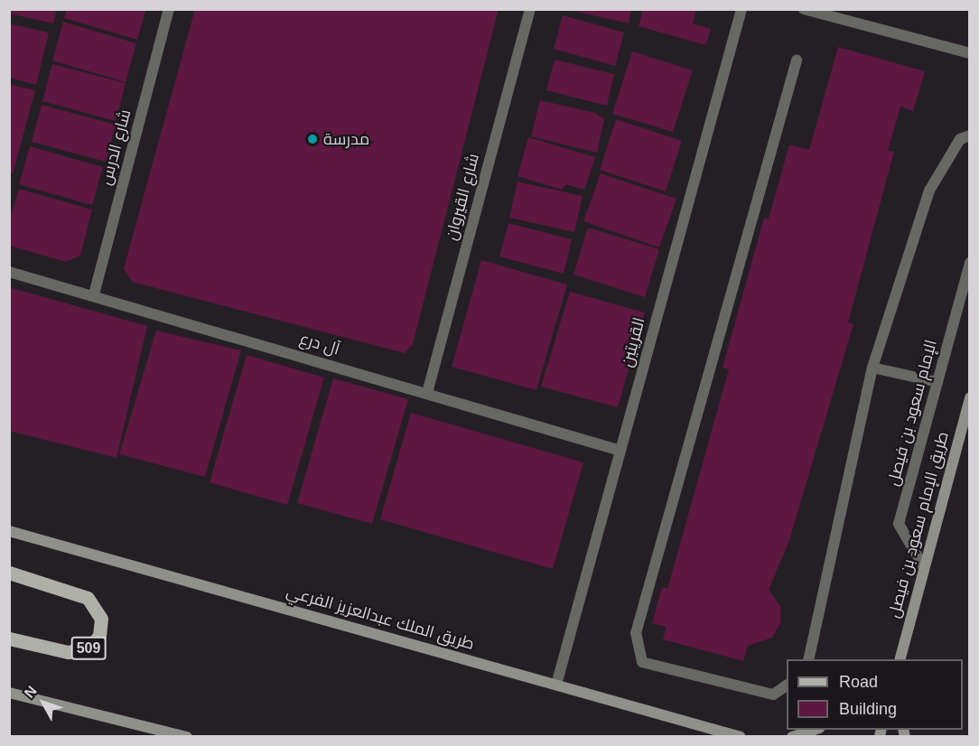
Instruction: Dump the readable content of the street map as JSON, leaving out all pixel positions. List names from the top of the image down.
{
  "streets": {
    "main road": ["طريق الإمام سعود بن فيصل", "طريق الملك عبدالعزيز الفرعي", "509"],
    "street": [
      "شارع الدرس",
      "شارع القيروان",
      "القريتين",
      "آل درع",
      "الإمام سعود بن فيصل"
    ]
  },
  "crossings": [
    ["شارع الدرس", "آل درع"],
    ["شارع القيروان", "آل درع"],
    ["القريتين", "آل درع"],
    ["القريتين", "طريق الملك عبدالعزيز الفرعي"],
    ["الإمام سعود بن فيصل", "طريق الإمام سعود بن فيصل"]
  ],
  "places": ["مدرسة"],
  "legend": ["Road", "Building"],
  "north": "top left"
}
